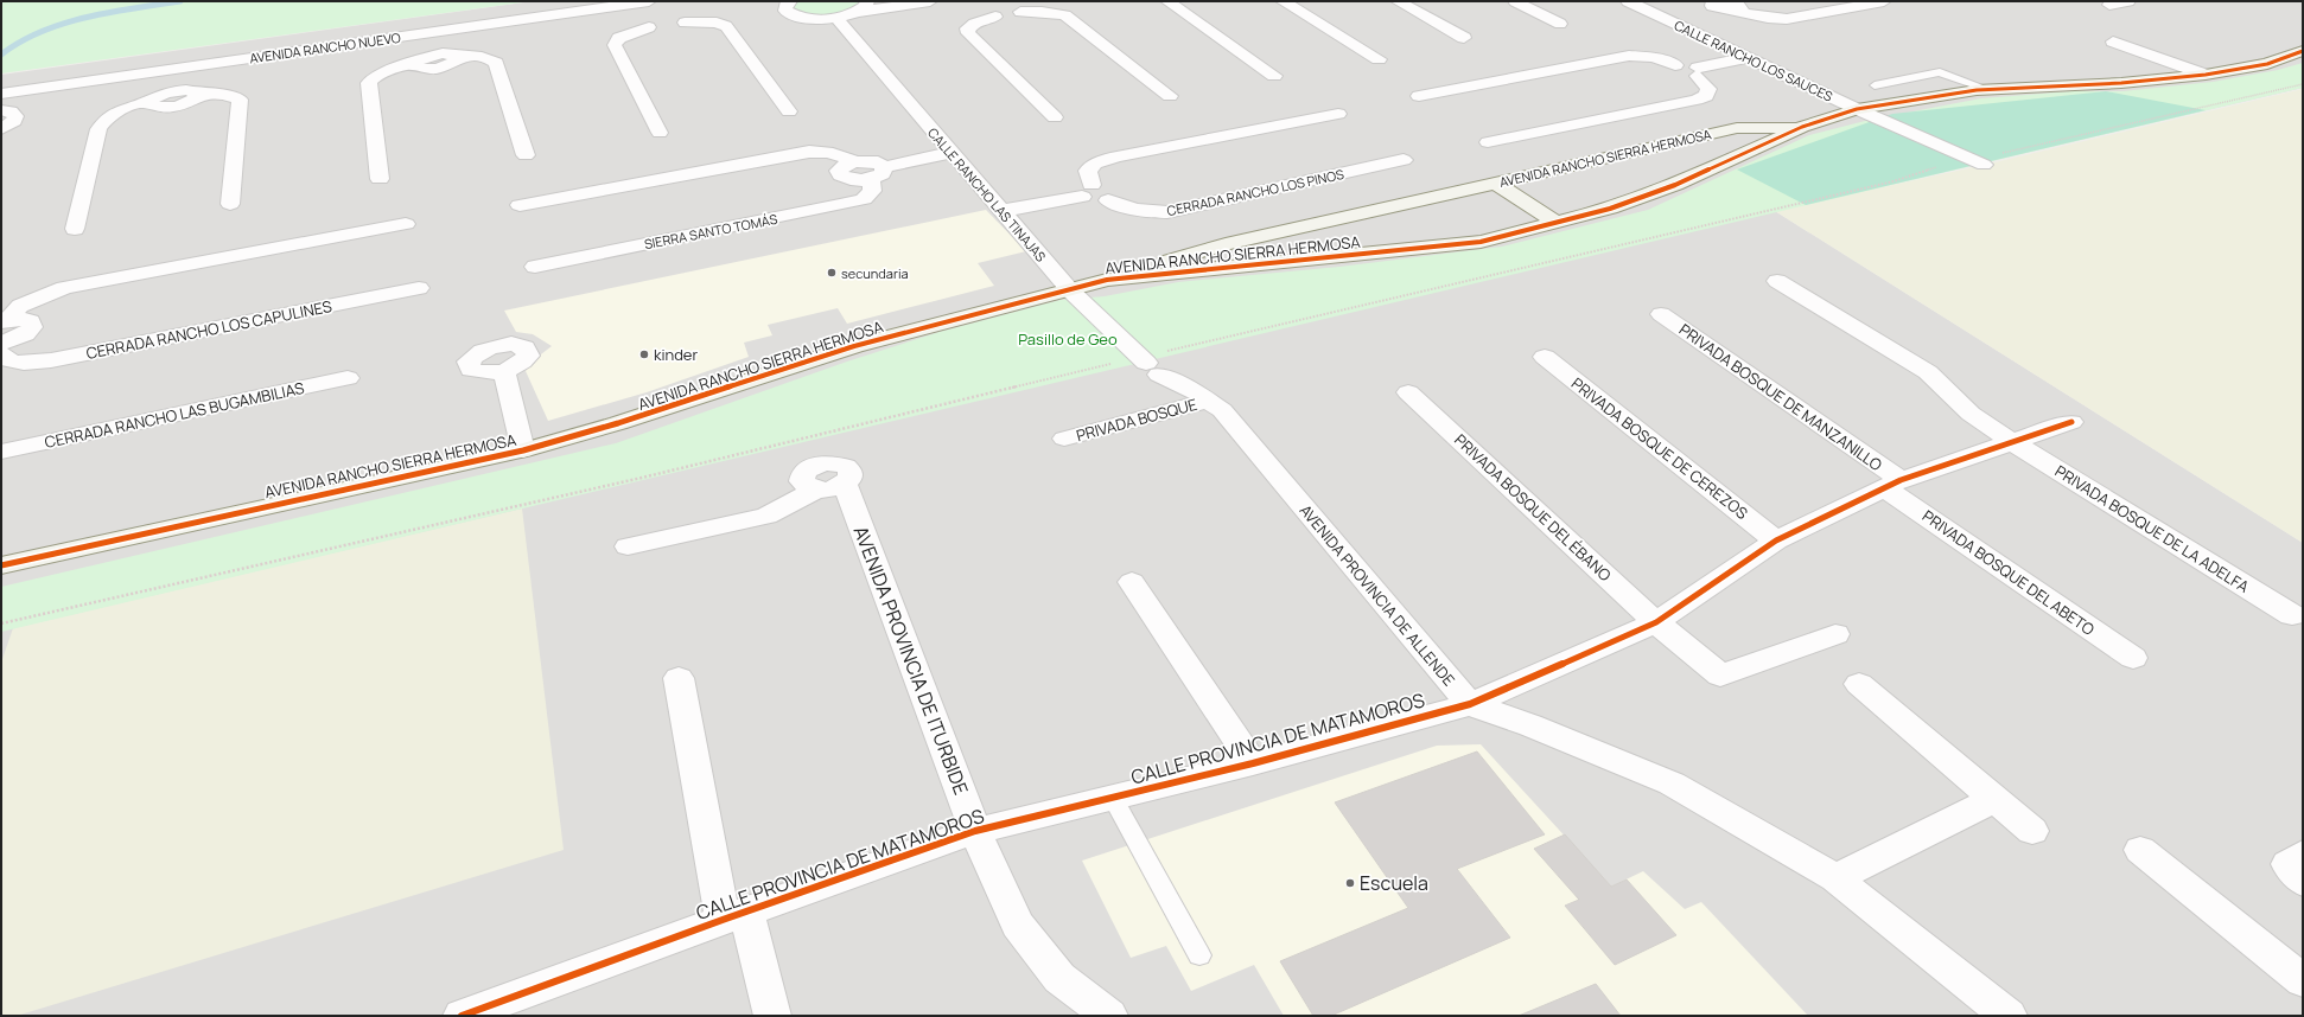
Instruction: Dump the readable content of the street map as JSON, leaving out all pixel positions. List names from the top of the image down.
{
  "streets": {
    "street": [
      "AVENIDA RANCHO NUEVO",
      "CALLE RANCHO LOS SAUCES",
      "AVENIDA RANCHO SIERRA HERMOSA",
      "CERRADA RANCHO LOS PINOS",
      "CALLE RANCHO LAS TINAJAS",
      "SIERRA SANTO TOMÁS",
      "CERRADA RANCHO LOS CAPULINES",
      "PRIVADA BOSQUE DE MANZANILLO",
      "CERRADA RANCHO LAS BUGAMBILIAS",
      "PRIVADA BOSQUE",
      "PRIVADA BOSQUE DE CEREZOS",
      "PRIVADA BOSQUE DEL ÉBANO",
      "PRIVADA BOSQUE DE LA ADELFA",
      "PRIVADA BOSQUE DEL ABETO",
      "AVENIDA PROVINCIA DE ALLENDE",
      "AVENIDA PROVINCIA DE ITURBIDE",
      "CALLE PROVINCIA DE MATAMOROS"
    ]
  },
  "crossings": [
    ["CALLE RANCHO LOS SAUCES", "AVENIDA RANCHO SIERRA HERMOSA"],
    ["AVENIDA RANCHO SIERRA HERMOSA", "CALLE RANCHO LAS TINAJAS"],
    ["CALLE RANCHO LAS TINAJAS", "AVENIDA PROVINCIA DE ALLENDE"],
    ["PRIVADA BOSQUE DE MANZANILLO", "PRIVADA BOSQUE DEL ABETO"],
    ["PRIVADA BOSQUE DE MANZANILLO", "CALLE PROVINCIA DE MATAMOROS"],
    ["PRIVADA BOSQUE", "AVENIDA PROVINCIA DE ALLENDE"],
    ["PRIVADA BOSQUE DE CEREZOS", "CALLE PROVINCIA DE MATAMOROS"],
    ["PRIVADA BOSQUE DEL ÉBANO", "CALLE PROVINCIA DE MATAMOROS"],
    ["PRIVADA BOSQUE DE LA ADELFA", "CALLE PROVINCIA DE MATAMOROS"],
    ["PRIVADA BOSQUE DEL ABETO", "CALLE PROVINCIA DE MATAMOROS"],
    ["AVENIDA PROVINCIA DE ALLENDE", "CALLE PROVINCIA DE MATAMOROS"],
    ["AVENIDA PROVINCIA DE ITURBIDE", "CALLE PROVINCIA DE MATAMOROS"]
  ],
  "parks": ["Pasillo de Geo"],
  "places": ["secundaria", "kinder", "Escuela"]
}
